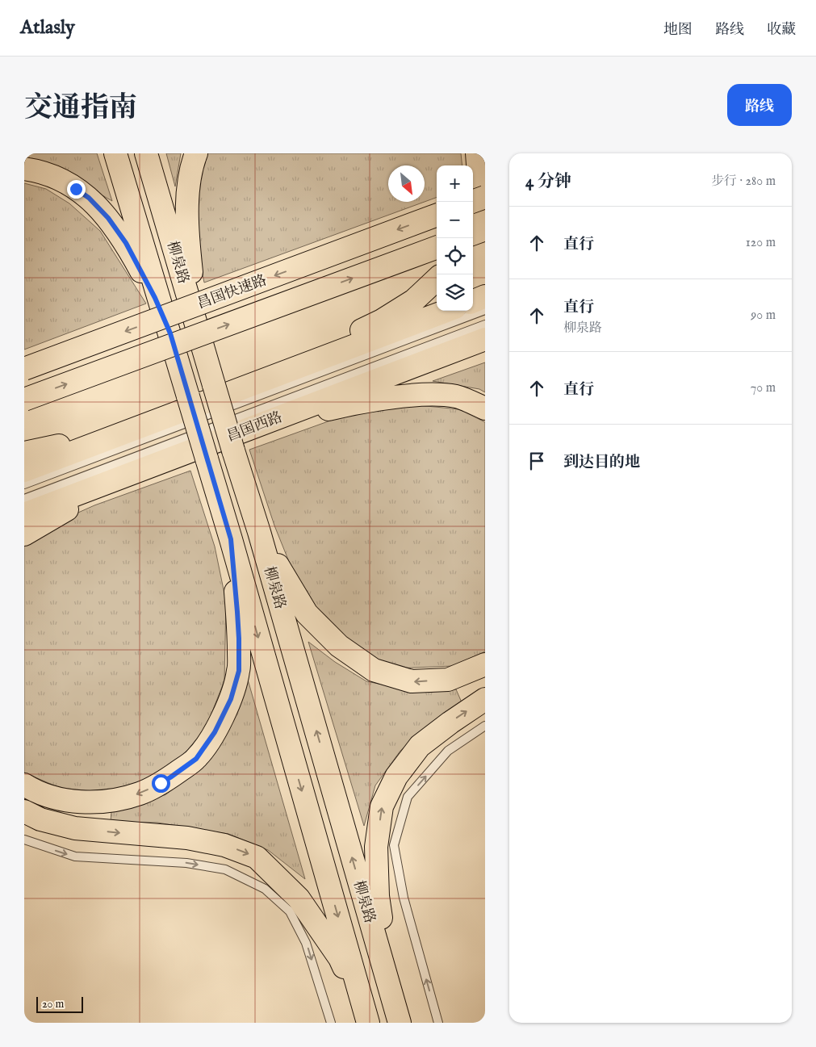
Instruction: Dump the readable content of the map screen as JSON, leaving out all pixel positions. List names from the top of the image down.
{
  "streets": {
    "main road": ["柳泉路", "昌国快速路", "昌国西路"]
  },
  "crossings": [
    ["柳泉路", "昌国西路"]
  ],
  "scale_bar": "20 m",
  "north": "bottom right",
  "page": {
    "header": "Atlasly",
    "nav": ["地图", "路线", "收藏"],
    "title": "交通指南",
    "buttons": "路线",
    "heading": ["4 分钟", "步行 · 280 m"],
    "map_buttons": ["+", "−"],
    "list": [
      ["直行", "120 m"],
      ["直行", "柳泉路", "90 m"],
      ["直行", "70 m"],
      "到达目的地"
    ],
    "scale": "20 m"
  }
}
